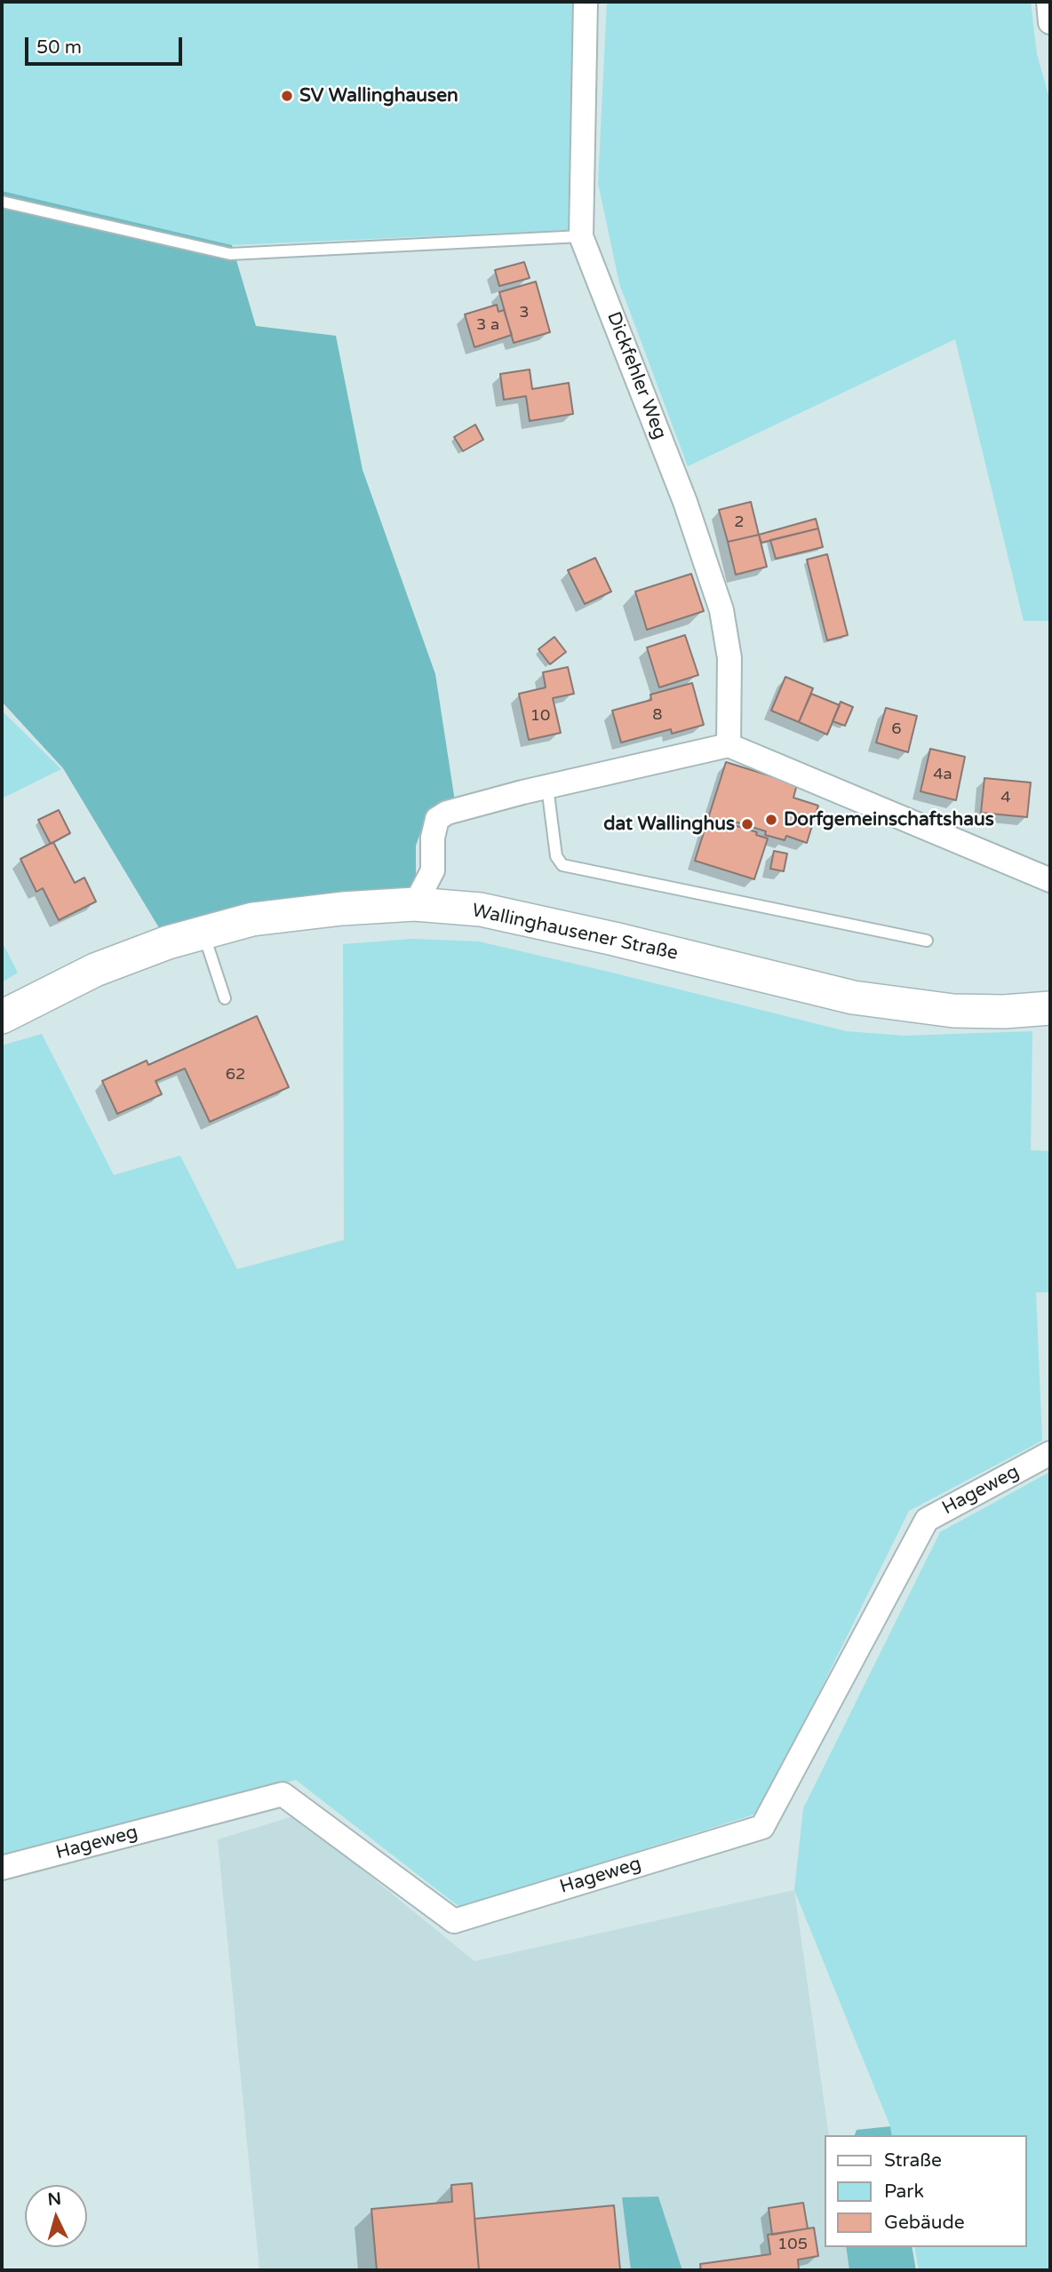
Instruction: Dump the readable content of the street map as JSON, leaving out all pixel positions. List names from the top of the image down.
{
  "streets": {
    "street": ["Dickfehler Weg", "Wallinghausener Straße", "Hageweg"]
  },
  "places": ["SV Wallinghausen", "Dorfgemeinschaftshaus", "dat Wallinghus"],
  "house_numbers": [
    "3",
    "3 a",
    "2",
    "8",
    "10",
    "6",
    "4a",
    "4",
    "62",
    "105"
  ],
  "legend": ["Straße", "Park", "Gebäude"],
  "scale_bar": "50 m",
  "north": "top"
}
